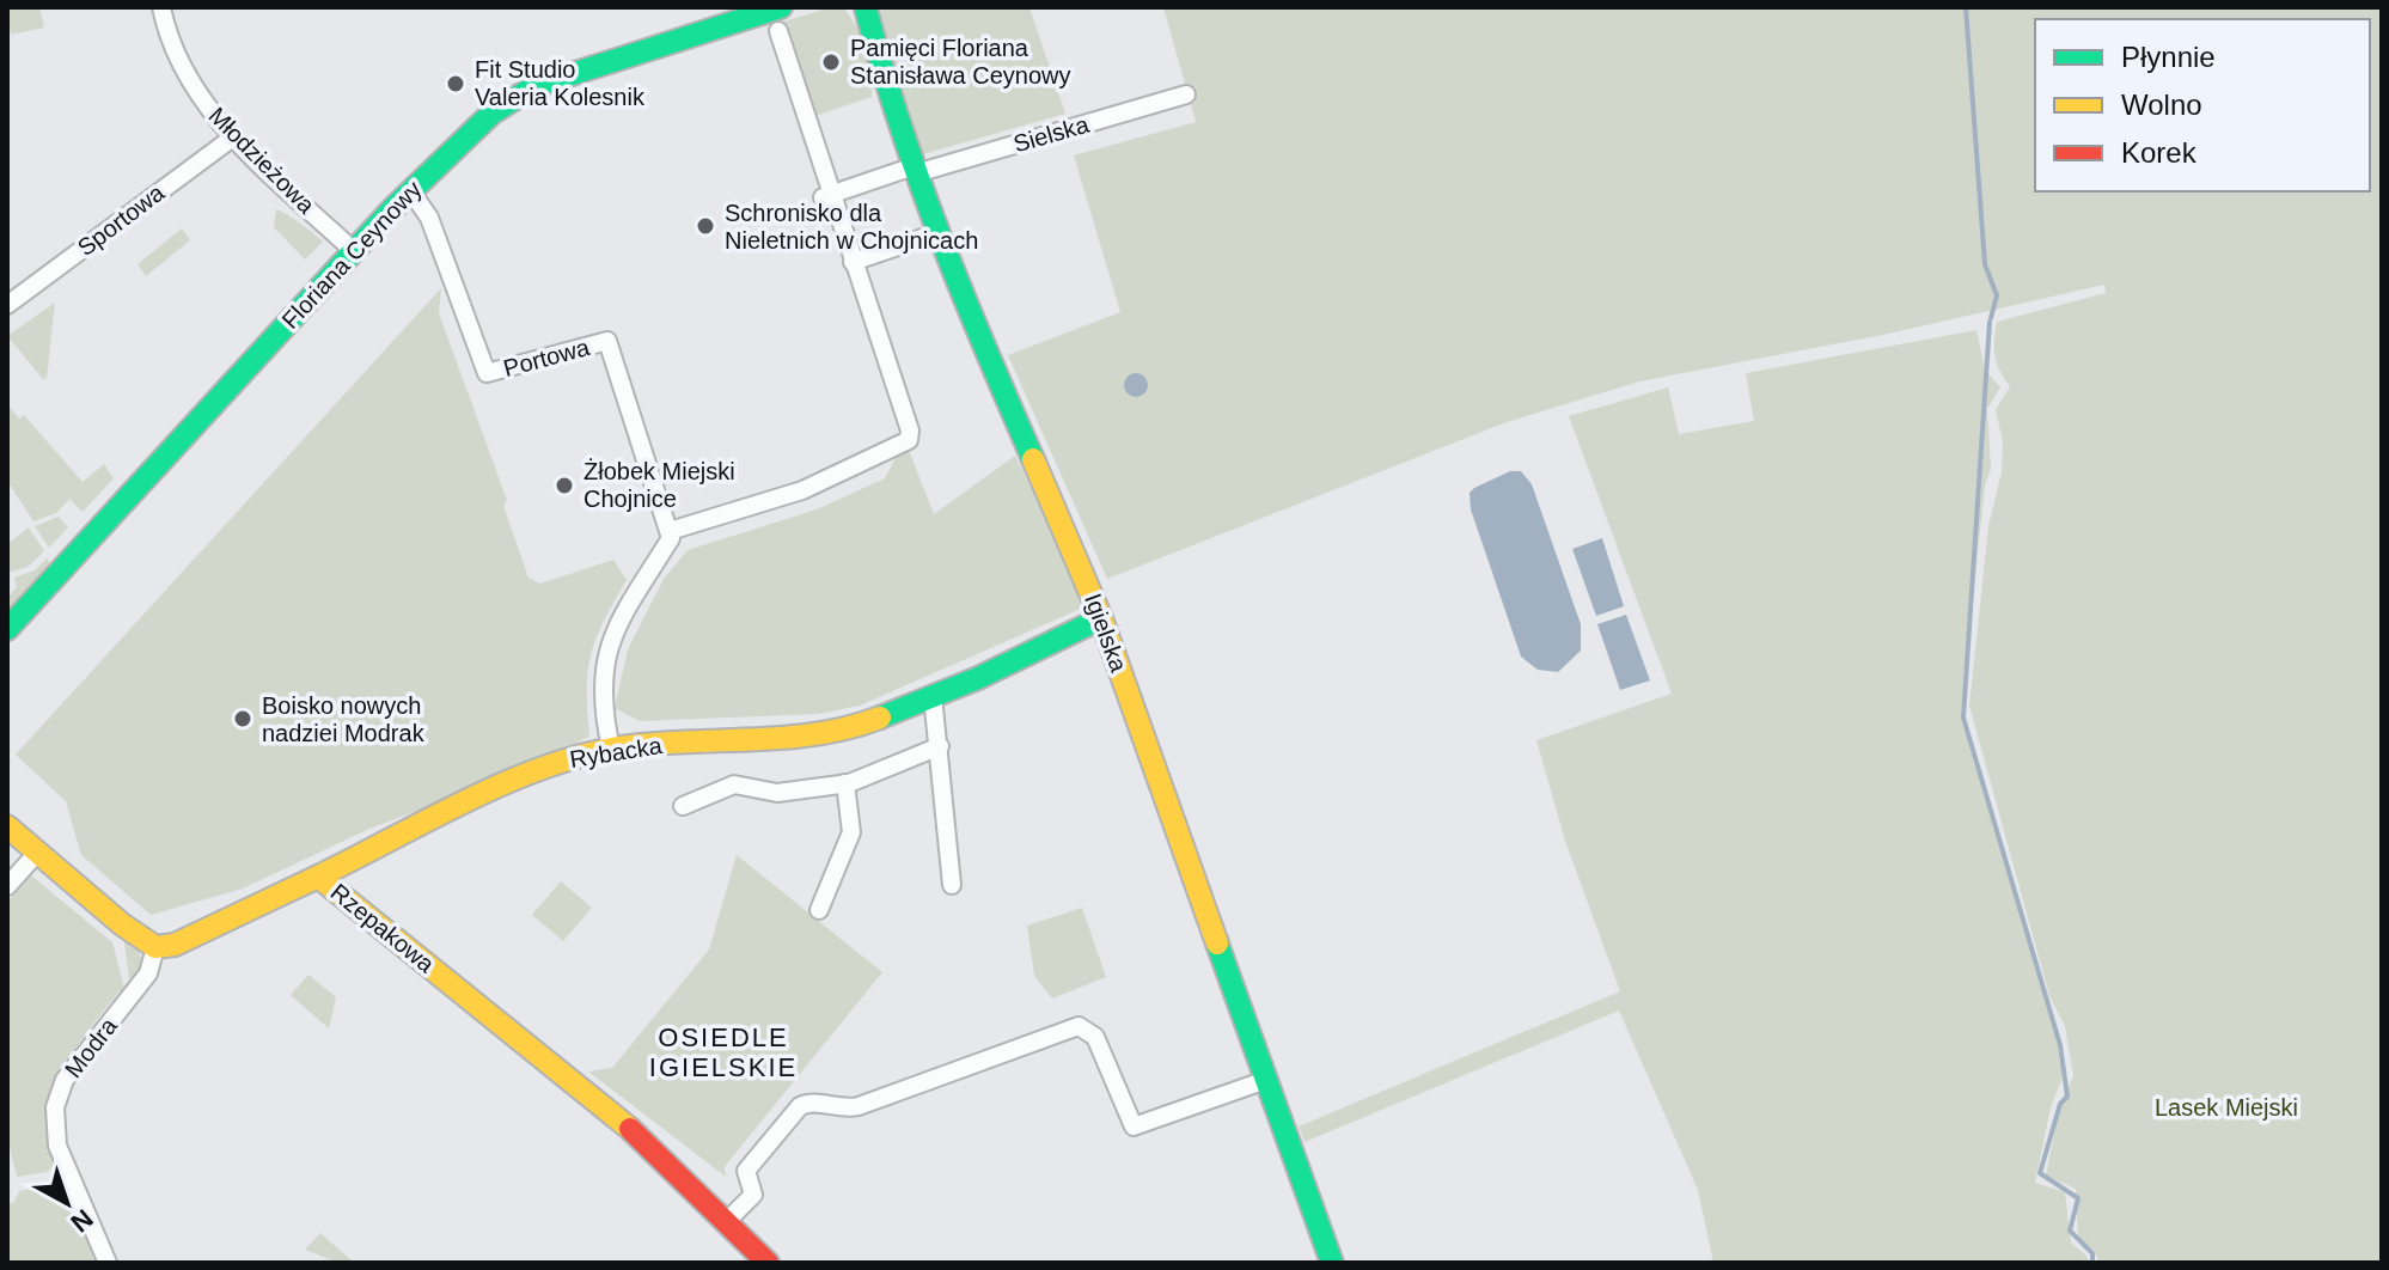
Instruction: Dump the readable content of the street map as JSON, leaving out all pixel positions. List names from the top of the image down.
{
  "streets": {
    "street": [
      "Sielska",
      "Młodzieżowa",
      "Sportowa",
      "Floriana Ceynowy",
      "Portowa",
      "Igielska",
      "Rybacka",
      "Rzepakowa",
      "Modra"
    ]
  },
  "crossings": [
    ["Sielska", "Igielska"],
    ["Młodzieżowa", "Sportowa"],
    ["Młodzieżowa", "Floriana Ceynowy"],
    ["Floriana Ceynowy", "Portowa"],
    ["Igielska", "Rybacka"],
    ["Rybacka", "Rzepakowa"],
    ["Rzepakowa", "Modra"]
  ],
  "districts": ["OSIEDLE IGIELSKIE"],
  "parks": ["Lasek Miejski"],
  "places": [
    "Pamięci Floriana Stanisława Ceynowy",
    "Fit Studio Valeria Kolesnik",
    "Schronisko dla Nieletnich w Chojnicach",
    "Żłobek Miejski Chojnice",
    "Boisko nowych nadziei Modrak"
  ],
  "legend": ["Płynnie", "Wolno", "Korek"],
  "north": "bottom right"
}
